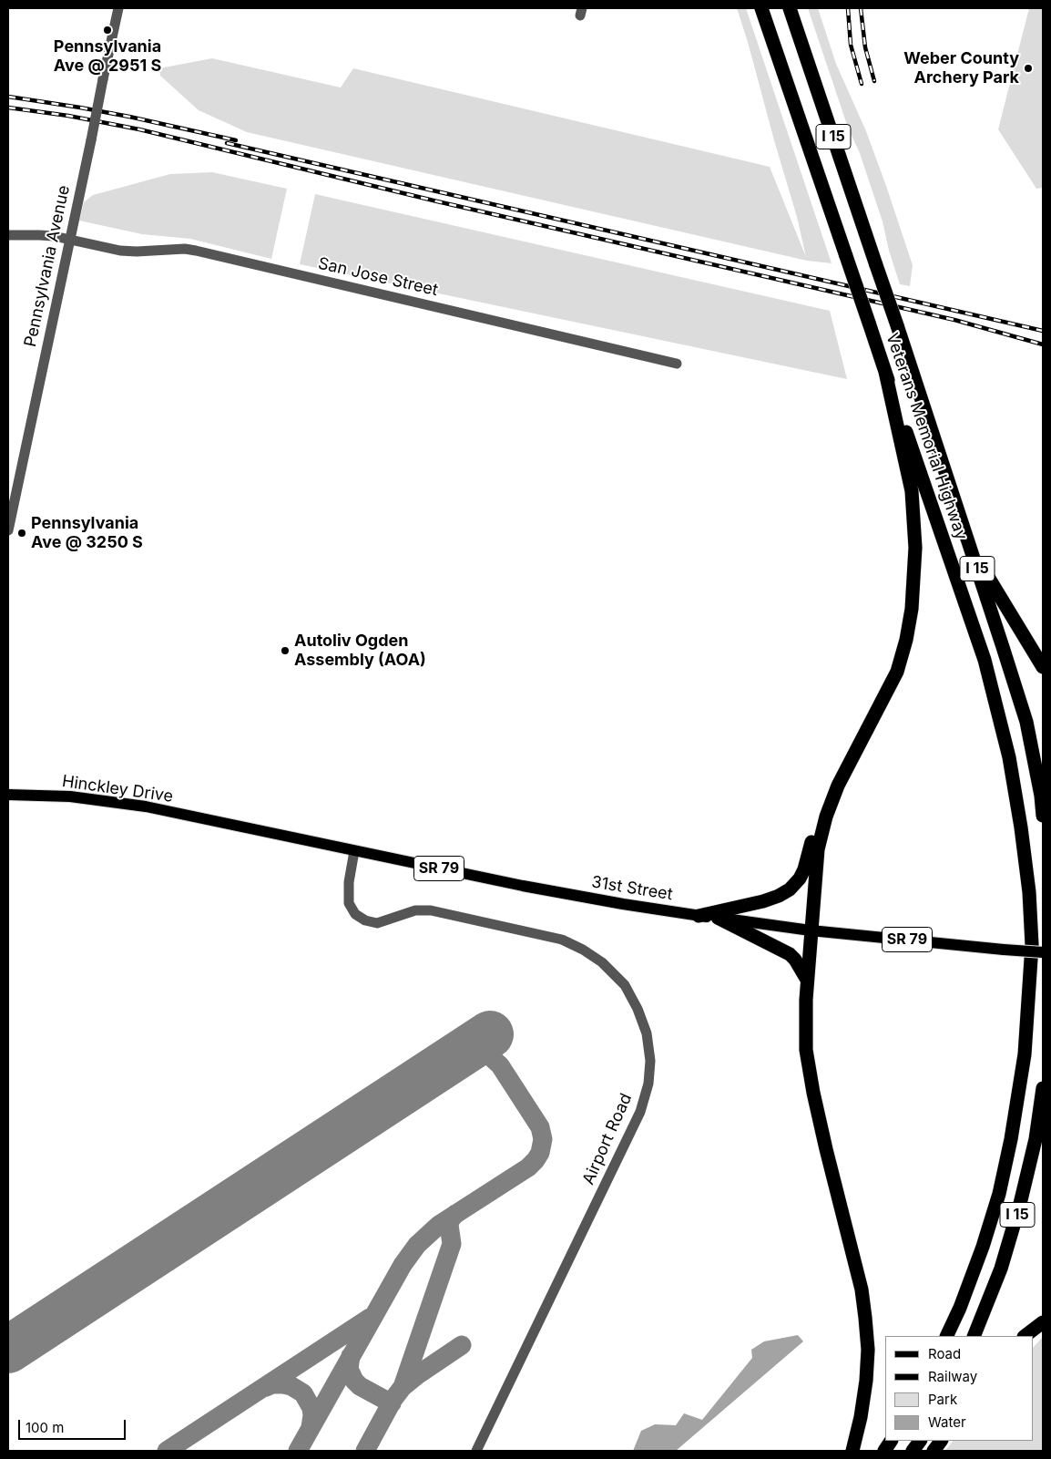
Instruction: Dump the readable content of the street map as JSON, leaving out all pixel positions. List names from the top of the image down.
{
  "streets": {
    "highway": ["I 15", "Veterans Memorial Highway"],
    "main road": ["Hinckley Drive", "SR 79", "31st Street"],
    "street": ["Pennsylvania Avenue", "San Jose Street", "Airport Road"]
  },
  "crossings": [
    ["Pennsylvania Avenue", "San Jose Street"],
    ["Hinckley Drive", "31st Street"],
    ["31st Street", "Airport Road"]
  ],
  "places": [
    "Pennsylvania Ave @ 2951 S",
    "Weber County Archery Park",
    "Pennsylvania Ave @ 3250 S",
    "Autoliv Ogden Assembly (AOA)"
  ],
  "legend": [
    "Road",
    "Railway",
    "Park",
    "Water"
  ],
  "scale_bar": "100 m"
}
